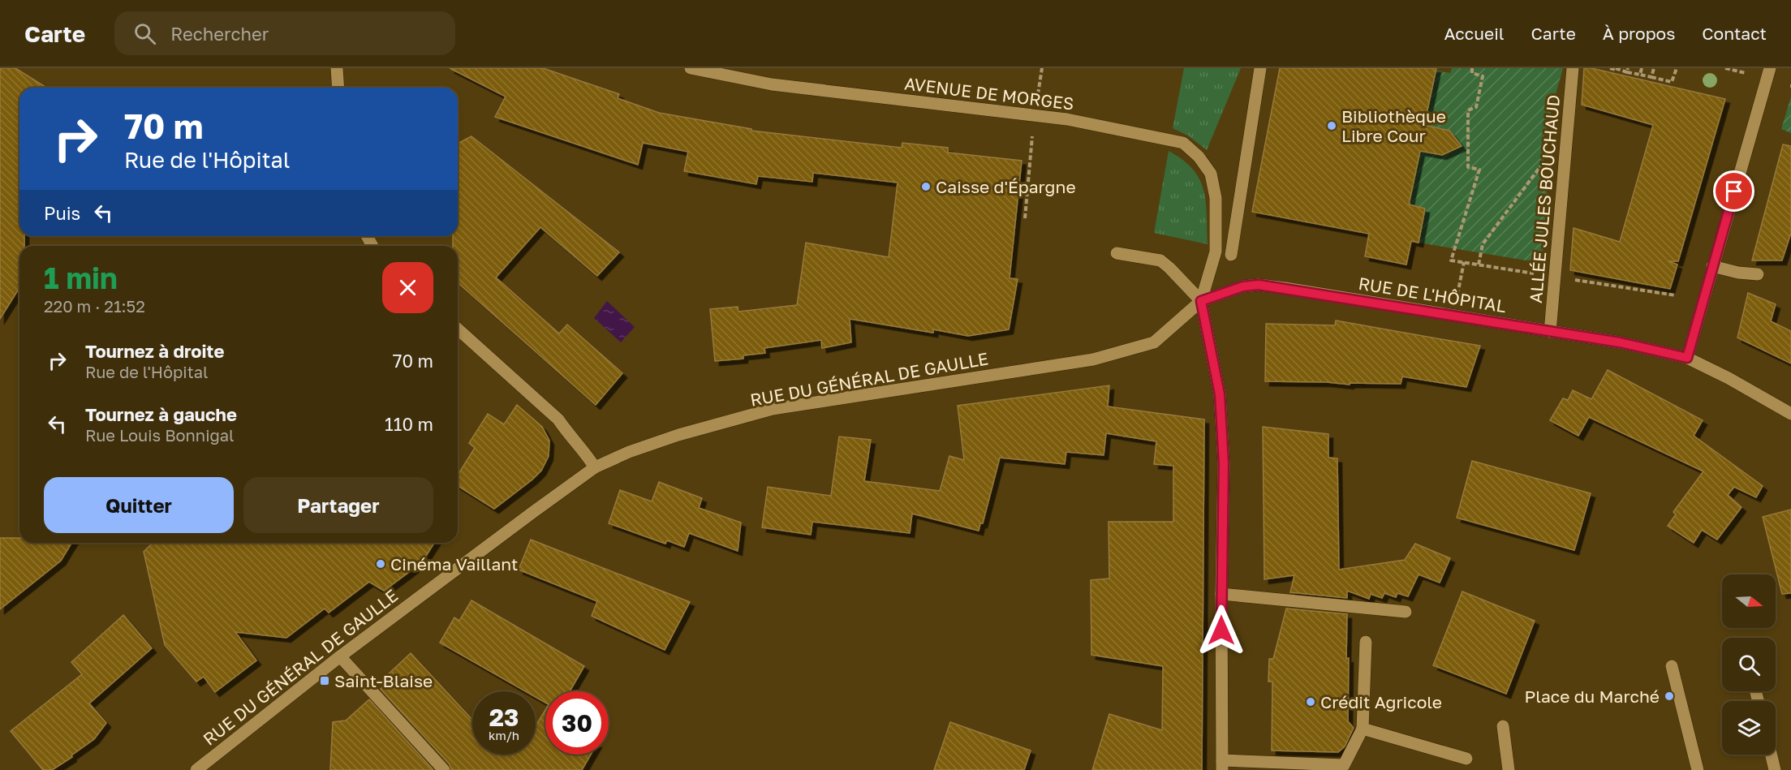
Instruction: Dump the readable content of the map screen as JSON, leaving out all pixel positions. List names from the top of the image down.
{
  "streets": {
    "street": [
      "AVENUE DE MORGES",
      "ALLÉE JULES BOUCHAUD",
      "RUE DE L'HÔPITAL",
      "RUE DU GÉNÉRAL DE GAULLE"
    ]
  },
  "crossings": [
    ["AVENUE DE MORGES", "RUE DE L'HÔPITAL"],
    ["AVENUE DE MORGES", "RUE DU GÉNÉRAL DE GAULLE"],
    ["ALLÉE JULES BOUCHAUD", "RUE DE L'HÔPITAL"],
    ["RUE DE L'HÔPITAL", "RUE DU GÉNÉRAL DE GAULLE"]
  ],
  "places": {
    "other": [
      "Bibliothèque Libre Cour",
      "Caisse d'Épargne",
      "Cinéma Vaillant",
      "Place du Marché",
      "Crédit Agricole"
    ],
    "transit": ["Saint-Blaise"]
  },
  "north": "right",
  "page": {
    "header": "Carte",
    "search": "Rechercher",
    "nav": [
      "Accueil",
      "Carte",
      "À propos",
      "Contact"
    ],
    "turn": ["70 m", "Rue de l'Hôpital"],
    "then": "Puis",
    "heading": ["1 min", "220 m · 21:52"],
    "list": [
      {
        "name": "Tournez à droite",
        "note": "Rue de l'Hôpital",
        "value": "70 m"
      },
      {
        "name": "Tournez à gauche",
        "note": "Rue Louis Bonnigal",
        "value": "110 m"
      }
    ],
    "buttons": ["Quitter", "Partager"],
    "speed": "23 km/h",
    "limit": "30"
  }
}
